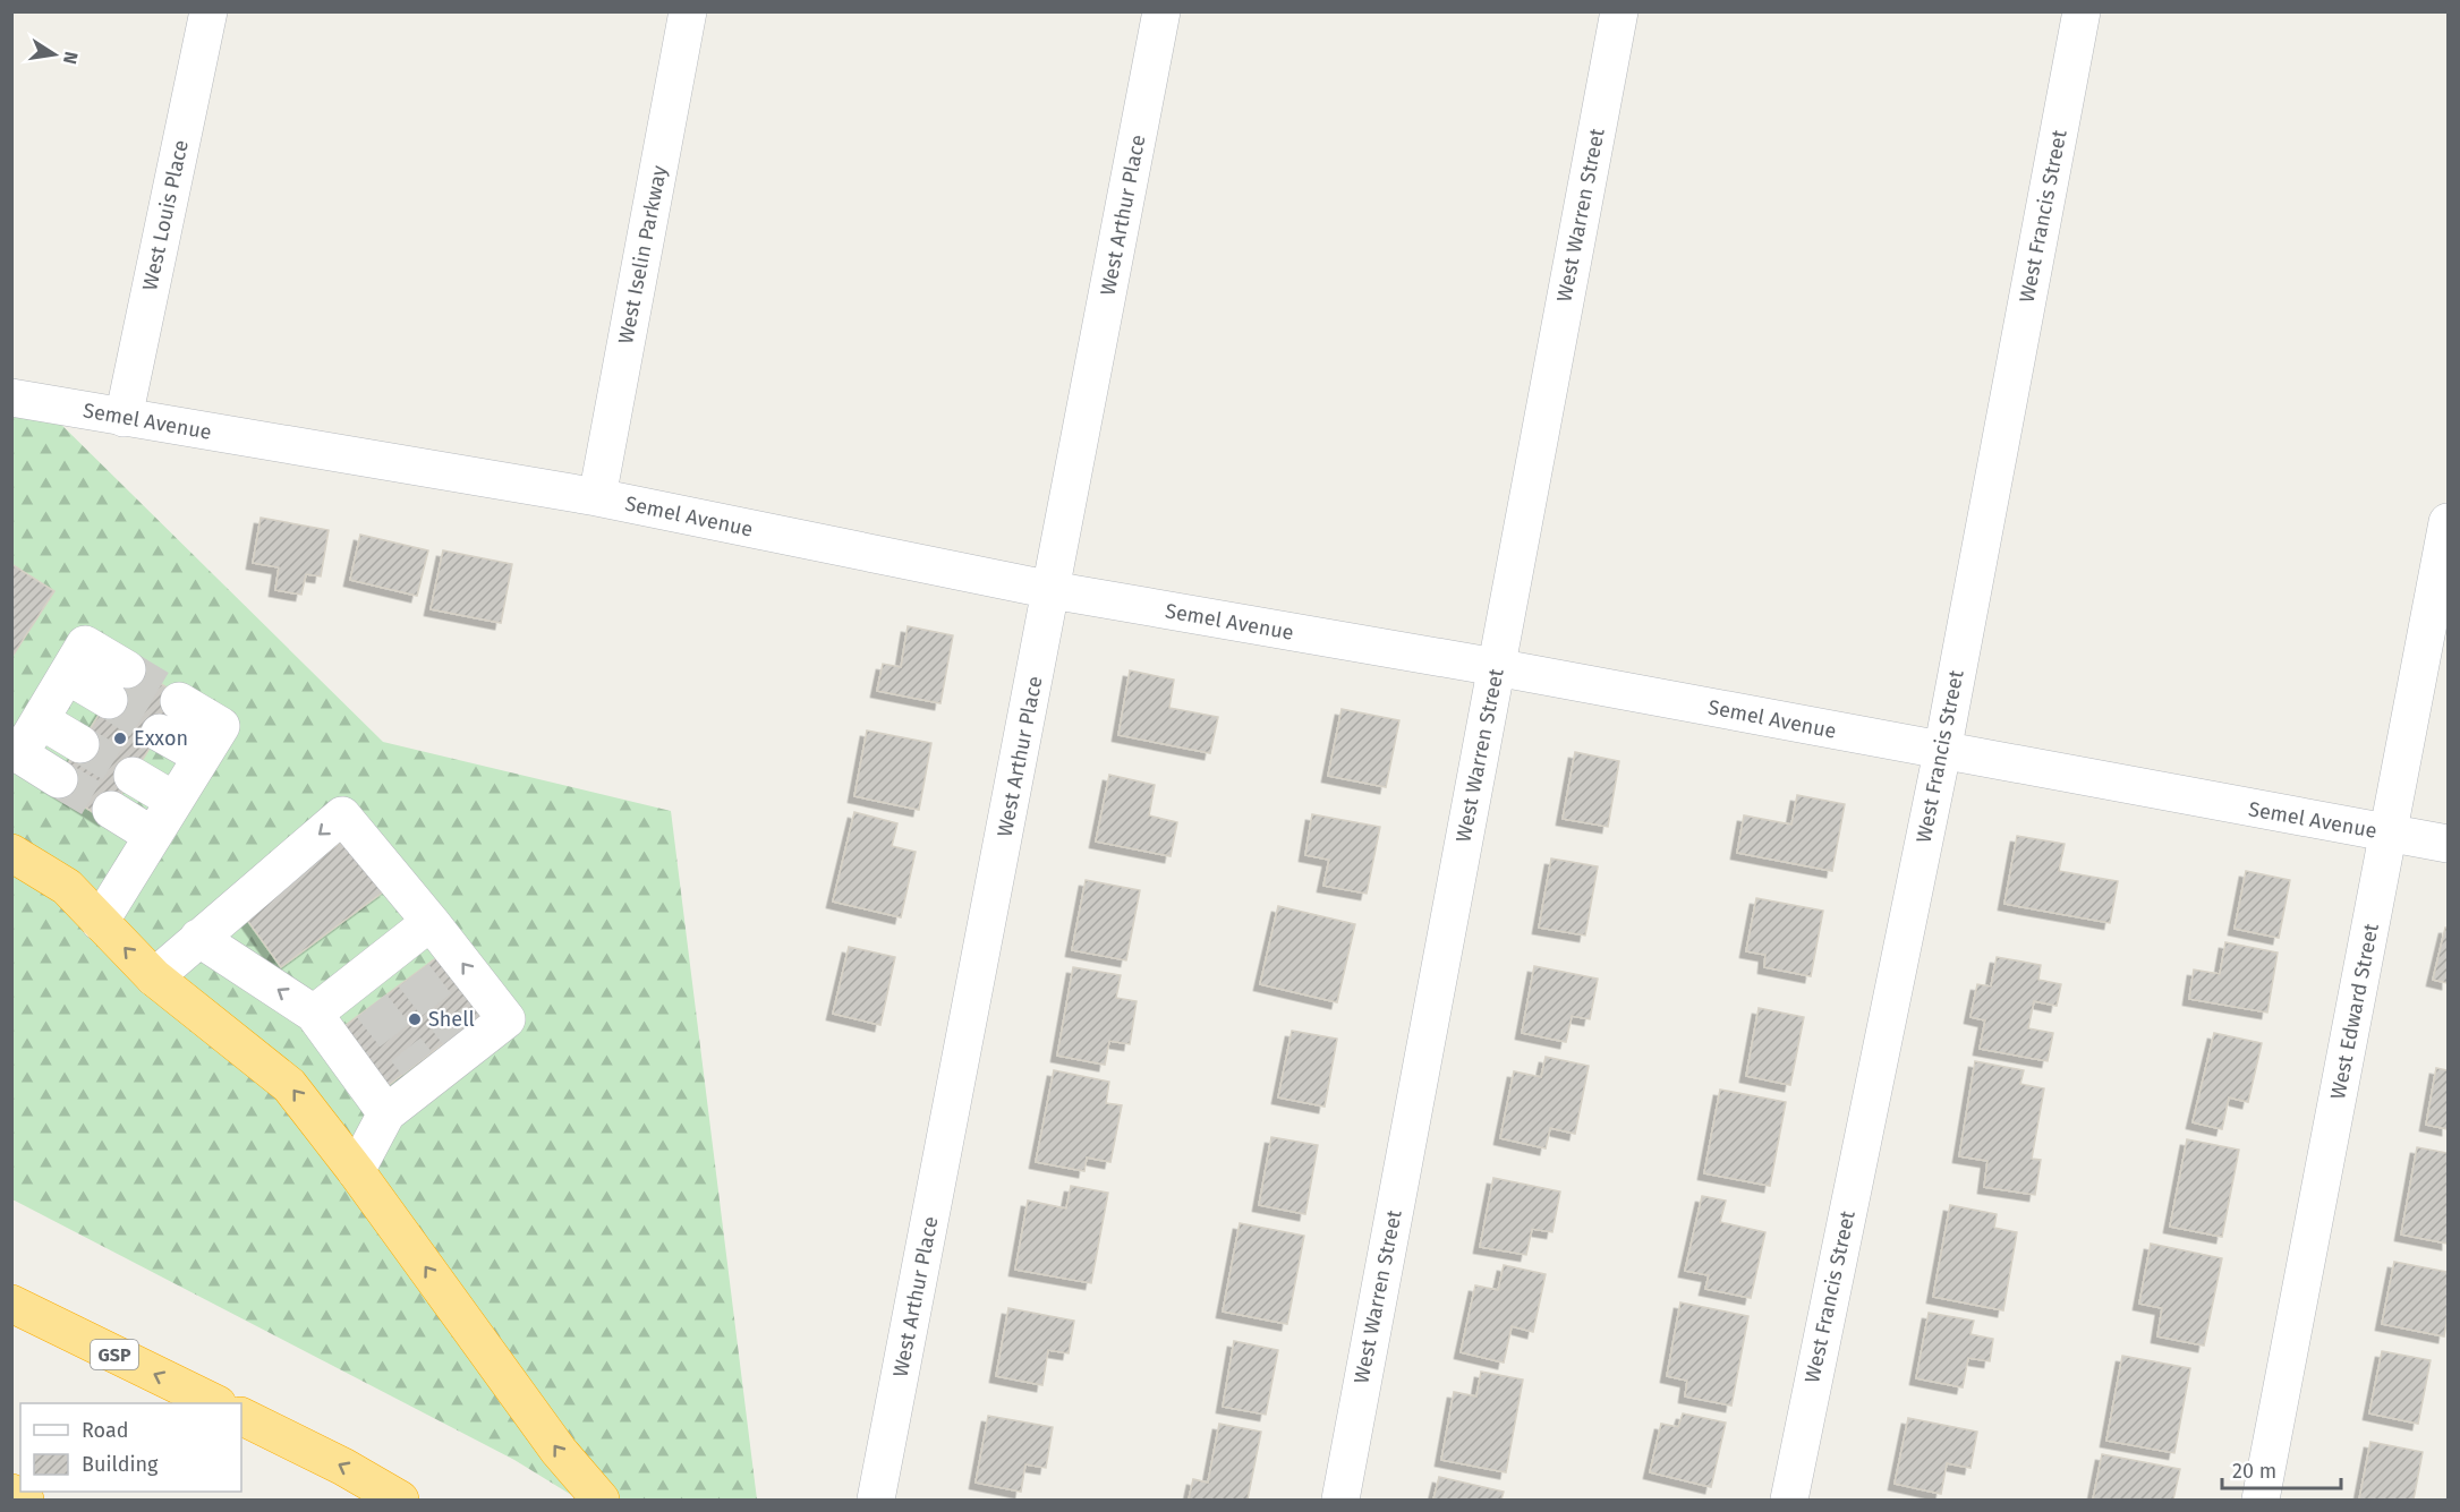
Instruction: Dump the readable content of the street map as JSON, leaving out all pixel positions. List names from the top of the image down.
{
  "streets": {
    "highway": ["GSP"],
    "street": [
      "West Louis Place",
      "West Arthur Place",
      "West Warren Street",
      "West Francis Street",
      "West Iselin Parkway",
      "Semel Avenue",
      "West Edward Street"
    ]
  },
  "crossings": [
    ["West Louis Place", "Semel Avenue"],
    ["West Arthur Place", "Semel Avenue"],
    ["West Warren Street", "Semel Avenue"],
    ["West Francis Street", "Semel Avenue"],
    ["West Iselin Parkway", "Semel Avenue"],
    ["Semel Avenue", "West Edward Street"]
  ],
  "places": ["Exxon", "Shell"],
  "legend": ["Road", "Building"],
  "scale_bar": "20 m",
  "north": "right"
}
